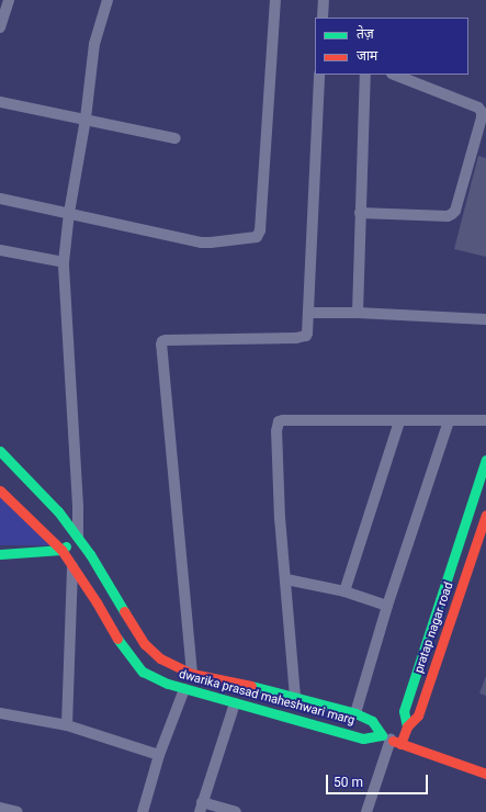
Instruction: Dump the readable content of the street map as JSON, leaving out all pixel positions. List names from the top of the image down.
{
  "streets": {
    "street": ["pratap nagar road", "dwarika prasad maheshwari marg"]
  },
  "crossings": [
    ["pratap nagar road", "dwarika prasad maheshwari marg"]
  ],
  "legend": ["तेज़", "जाम"],
  "scale_bar": "50 m"
}
